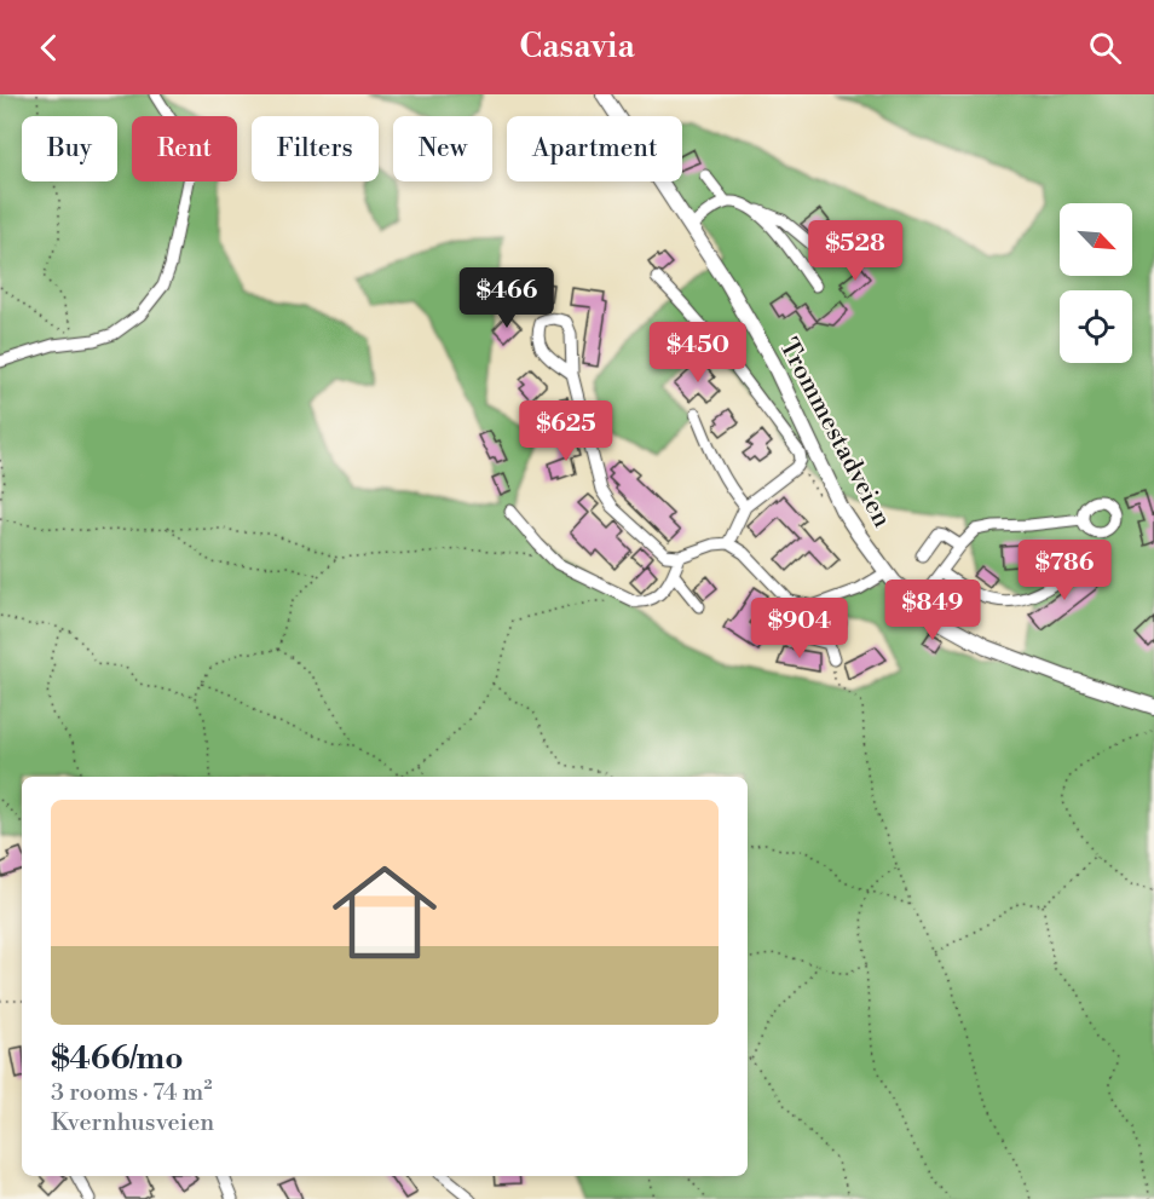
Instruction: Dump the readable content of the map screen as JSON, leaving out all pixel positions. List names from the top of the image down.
{
  "streets": {
    "main road": ["Trommestadveien"]
  },
  "north": "bottom right",
  "page": {
    "header": "Casavia",
    "chip": [
      "Buy",
      "Rent",
      "Filters",
      "New",
      "Apartment"
    ],
    "price": [
      "$528",
      "$466",
      "$450",
      "$625",
      "$786",
      "$849",
      "$904"
    ],
    "list": [
      {
        "name": "$466/mo",
        "note": "3 rooms · 74 m² · Kvernhusveien"
      }
    ]
  }
}
